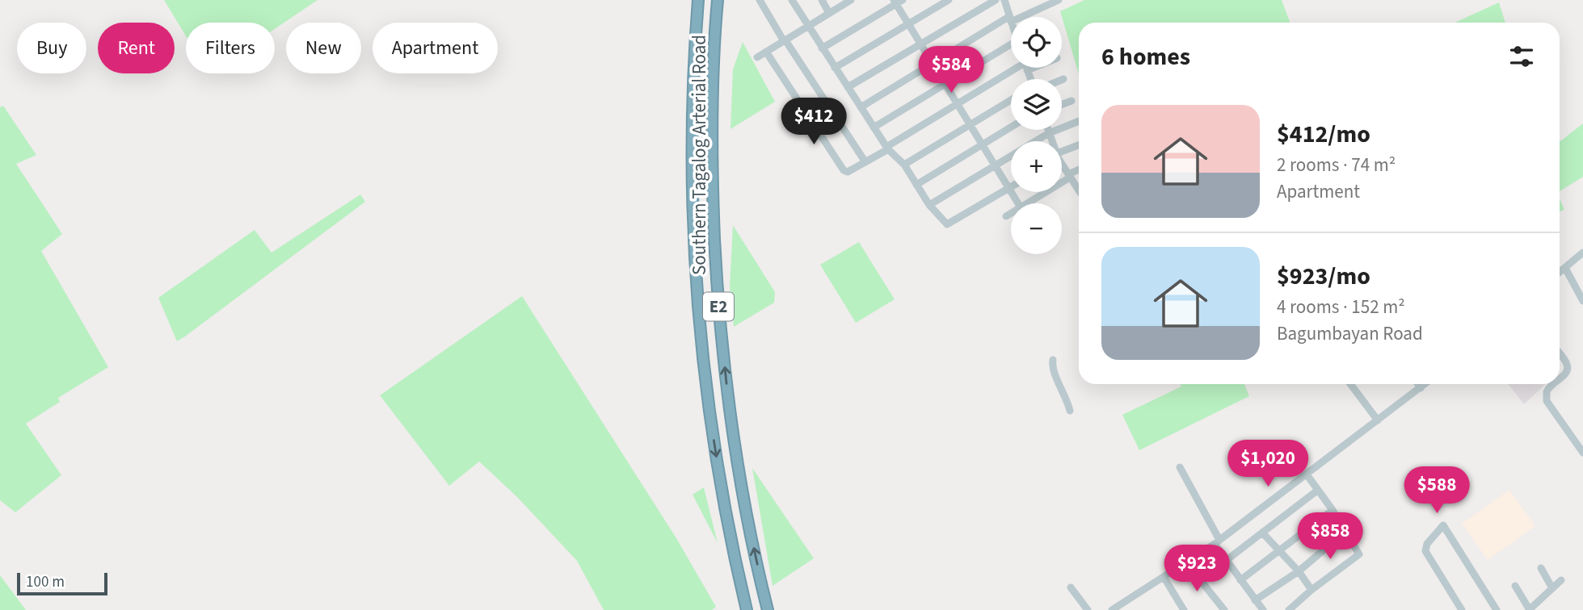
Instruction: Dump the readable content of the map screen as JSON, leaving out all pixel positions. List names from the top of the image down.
{
  "streets": {
    "highway": ["Southern Tagalog Arterial Road", "E2"]
  },
  "scale_bar": "100 m",
  "page": {
    "map_buttons": ["+", "−"],
    "chip": [
      "Buy",
      "Rent",
      "Filters",
      "New",
      "Apartment"
    ],
    "heading": "6 homes",
    "price": [
      "$584",
      "$412",
      "$1,020",
      "$588",
      "$858",
      "$923"
    ],
    "list": [
      {
        "name": "$412/mo",
        "note": "2 rooms · 74 m² · Apartment"
      },
      {
        "name": "$923/mo",
        "note": "4 rooms · 152 m² · Bagumbayan Road"
      }
    ],
    "scale": "100 m"
  }
}
